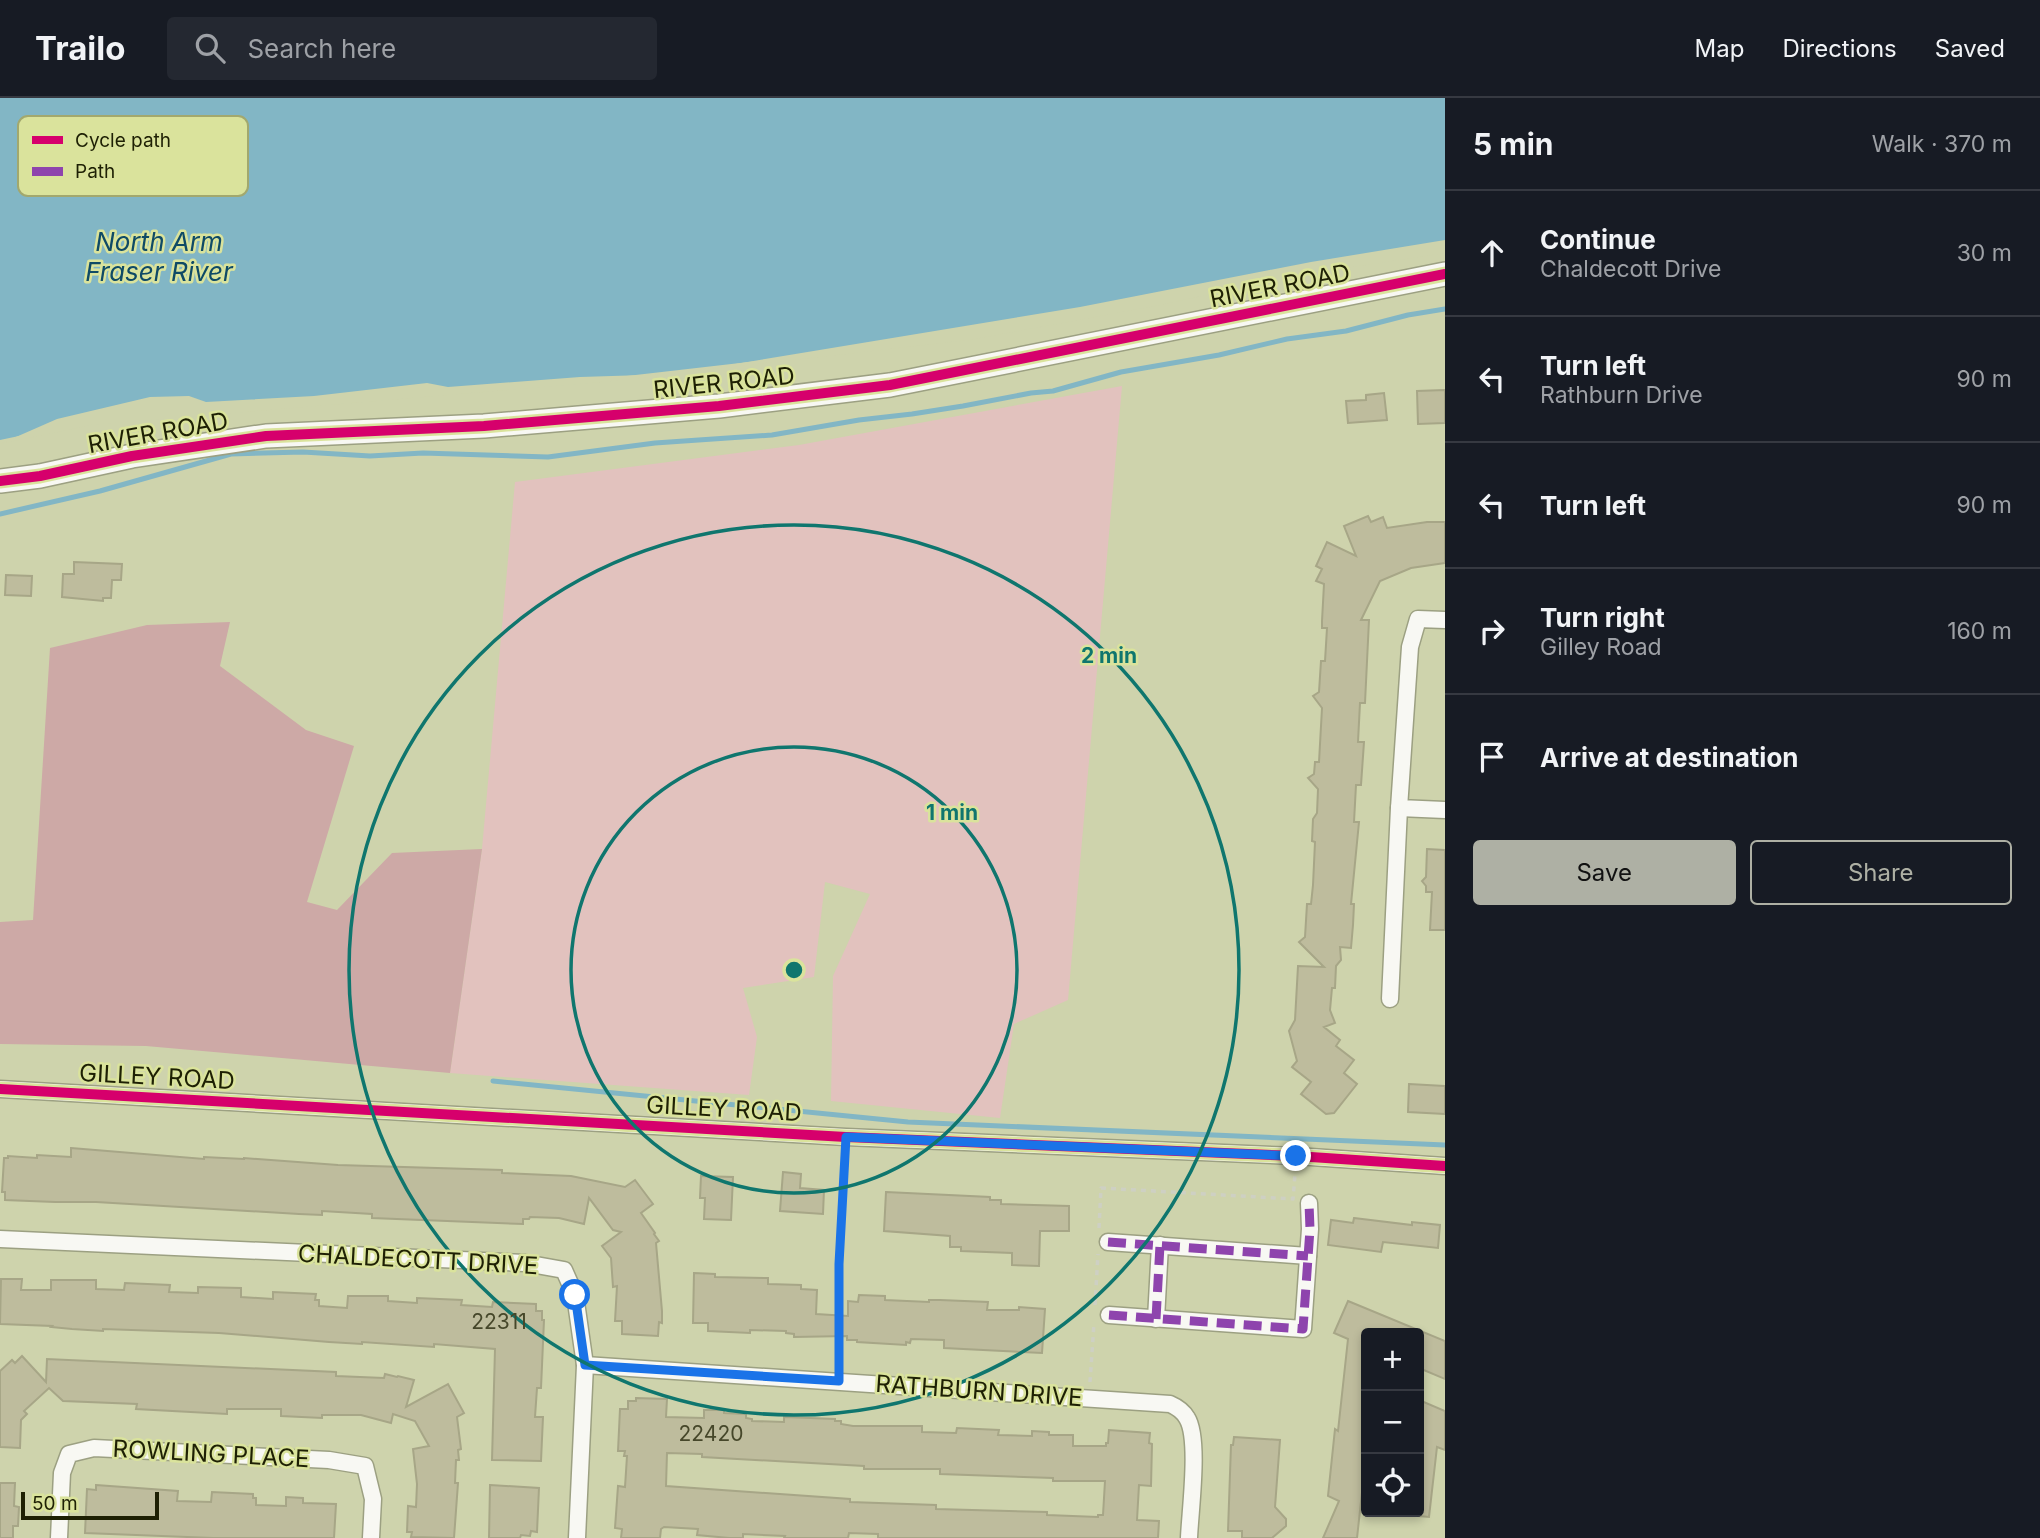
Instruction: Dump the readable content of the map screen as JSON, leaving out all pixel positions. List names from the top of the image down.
{
  "streets": {
    "street": [
      "RIVER ROAD",
      "GILLEY ROAD",
      "CHALDECOTT DRIVE",
      "RATHBURN DRIVE",
      "ROWLING PLACE"
    ]
  },
  "crossings": [
    ["CHALDECOTT DRIVE", "RATHBURN DRIVE"]
  ],
  "water": ["North Arm Fraser River"],
  "house_numbers": ["22311", "22420"],
  "legend": ["Cycle path", "Path"],
  "scale_bar": "50 m",
  "page": {
    "header": "Trailo",
    "search": "Search here",
    "nav": ["Map", "Directions", "Saved"],
    "heading": ["5 min", "Walk · 370 m"],
    "list": [
      ["Continue", "Chaldecott Drive", "30 m"],
      ["Turn left", "Rathburn Drive", "90 m"],
      ["Turn left", "90 m"],
      ["Turn right", "Gilley Road", "160 m"],
      "Arrive at destination"
    ],
    "buttons": ["Save", "Share"],
    "map_buttons": ["+", "−"],
    "scale": "50 m"
  },
  "rings": ["2 min", "1 min"]
}
